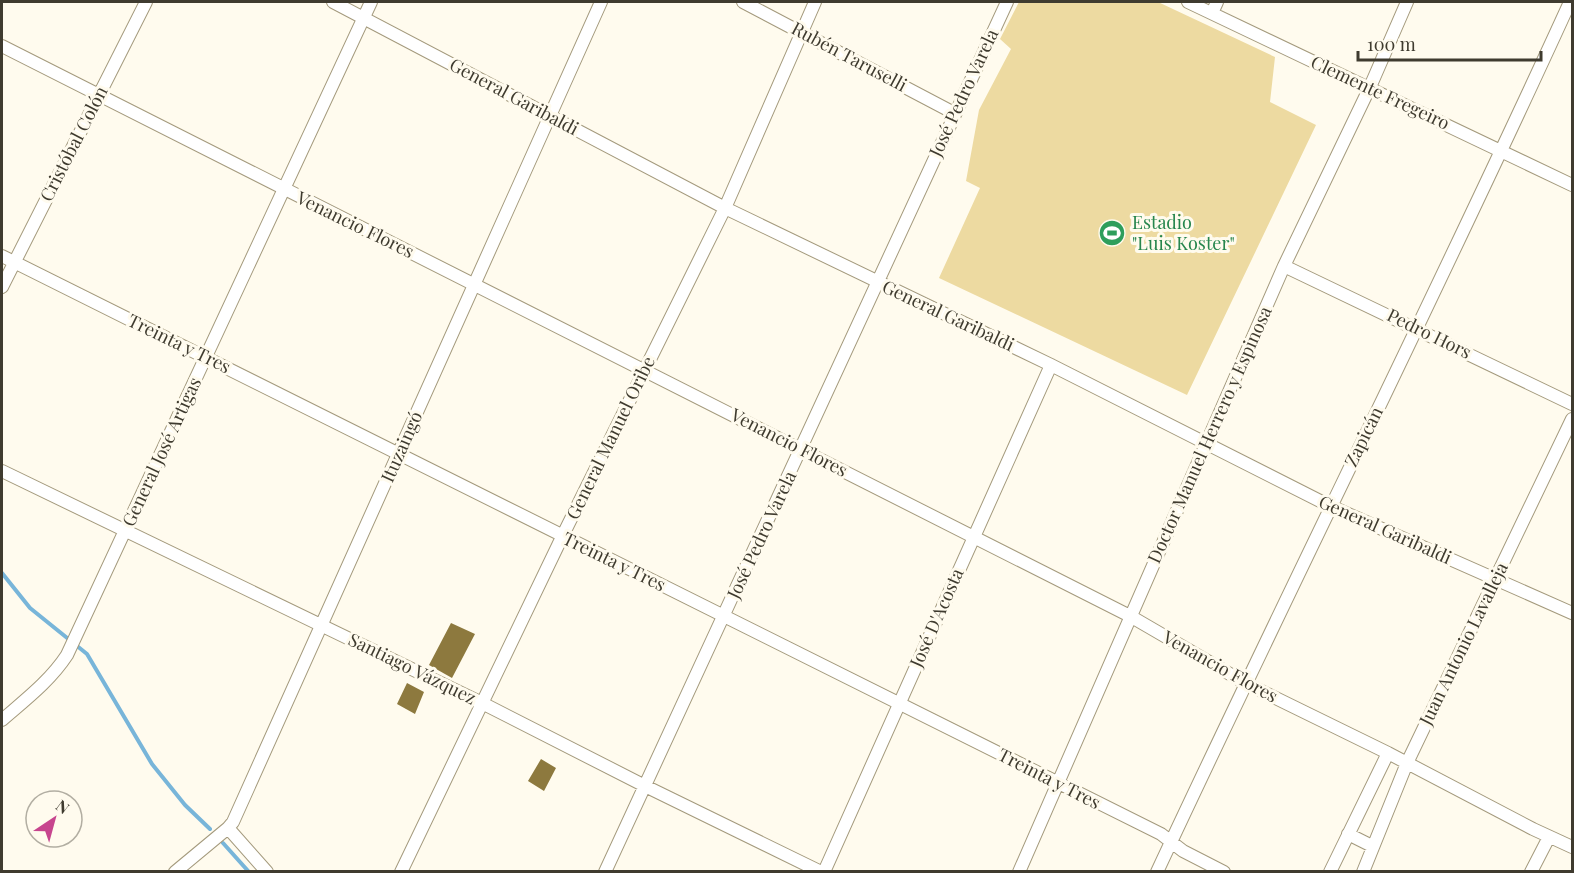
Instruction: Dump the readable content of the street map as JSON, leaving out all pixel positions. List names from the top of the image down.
{
  "streets": {
    "street": [
      "Rubén Taruselli",
      "José Pedro Varela",
      "Clemente Fregeiro",
      "General Garibaldi",
      "Cristóbal Colón",
      "Venancio Flores",
      "Pedro Hors",
      "Treinta y Tres",
      "Doctor Manuel Herrero y Espinosa",
      "Zapicán",
      "General Manuel Oribe",
      "Ituzaingó",
      "General José Artigas",
      "José D'Acosta",
      "Juan Antonio Lavalleja",
      "Santiago Vázquez"
    ]
  },
  "crossings": [
    ["Rubén Taruselli", "José Pedro Varela"],
    ["Rubén Taruselli", "General Manuel Oribe"],
    ["José Pedro Varela", "General Garibaldi"],
    ["José Pedro Varela", "Venancio Flores"],
    ["José Pedro Varela", "Treinta y Tres"],
    ["José Pedro Varela", "Santiago Vázquez"],
    ["Clemente Fregeiro", "Doctor Manuel Herrero y Espinosa"],
    ["Clemente Fregeiro", "Zapicán"],
    ["General Garibaldi", "Doctor Manuel Herrero y Espinosa"],
    ["General Garibaldi", "Zapicán"],
    ["General Garibaldi", "General Manuel Oribe"],
    ["General Garibaldi", "Ituzaingó"],
    ["General Garibaldi", "General José Artigas"],
    ["General Garibaldi", "José D'Acosta"],
    ["General Garibaldi", "Juan Antonio Lavalleja"],
    ["Cristóbal Colón", "Venancio Flores"],
    ["Cristóbal Colón", "Treinta y Tres"],
    ["Venancio Flores", "Doctor Manuel Herrero y Espinosa"],
    ["Venancio Flores", "Zapicán"],
    ["Venancio Flores", "General Manuel Oribe"],
    ["Venancio Flores", "Ituzaingó"],
    ["Venancio Flores", "General José Artigas"],
    ["Venancio Flores", "José D'Acosta"],
    ["Venancio Flores", "Juan Antonio Lavalleja"],
    ["Pedro Hors", "Doctor Manuel Herrero y Espinosa"],
    ["Pedro Hors", "Zapicán"],
    ["Treinta y Tres", "Doctor Manuel Herrero y Espinosa"],
    ["Treinta y Tres", "Zapicán"],
    ["Treinta y Tres", "General Manuel Oribe"],
    ["Treinta y Tres", "Ituzaingó"],
    ["Treinta y Tres", "General José Artigas"],
    ["Treinta y Tres", "José D'Acosta"],
    ["General Manuel Oribe", "Santiago Vázquez"],
    ["Ituzaingó", "Santiago Vázquez"],
    ["General José Artigas", "Santiago Vázquez"],
    ["José D'Acosta", "Santiago Vázquez"]
  ],
  "places": {
    "sports": ["Estadio \"Luis Koster\""]
  },
  "scale_bar": "100 m",
  "north": "top right"
}
